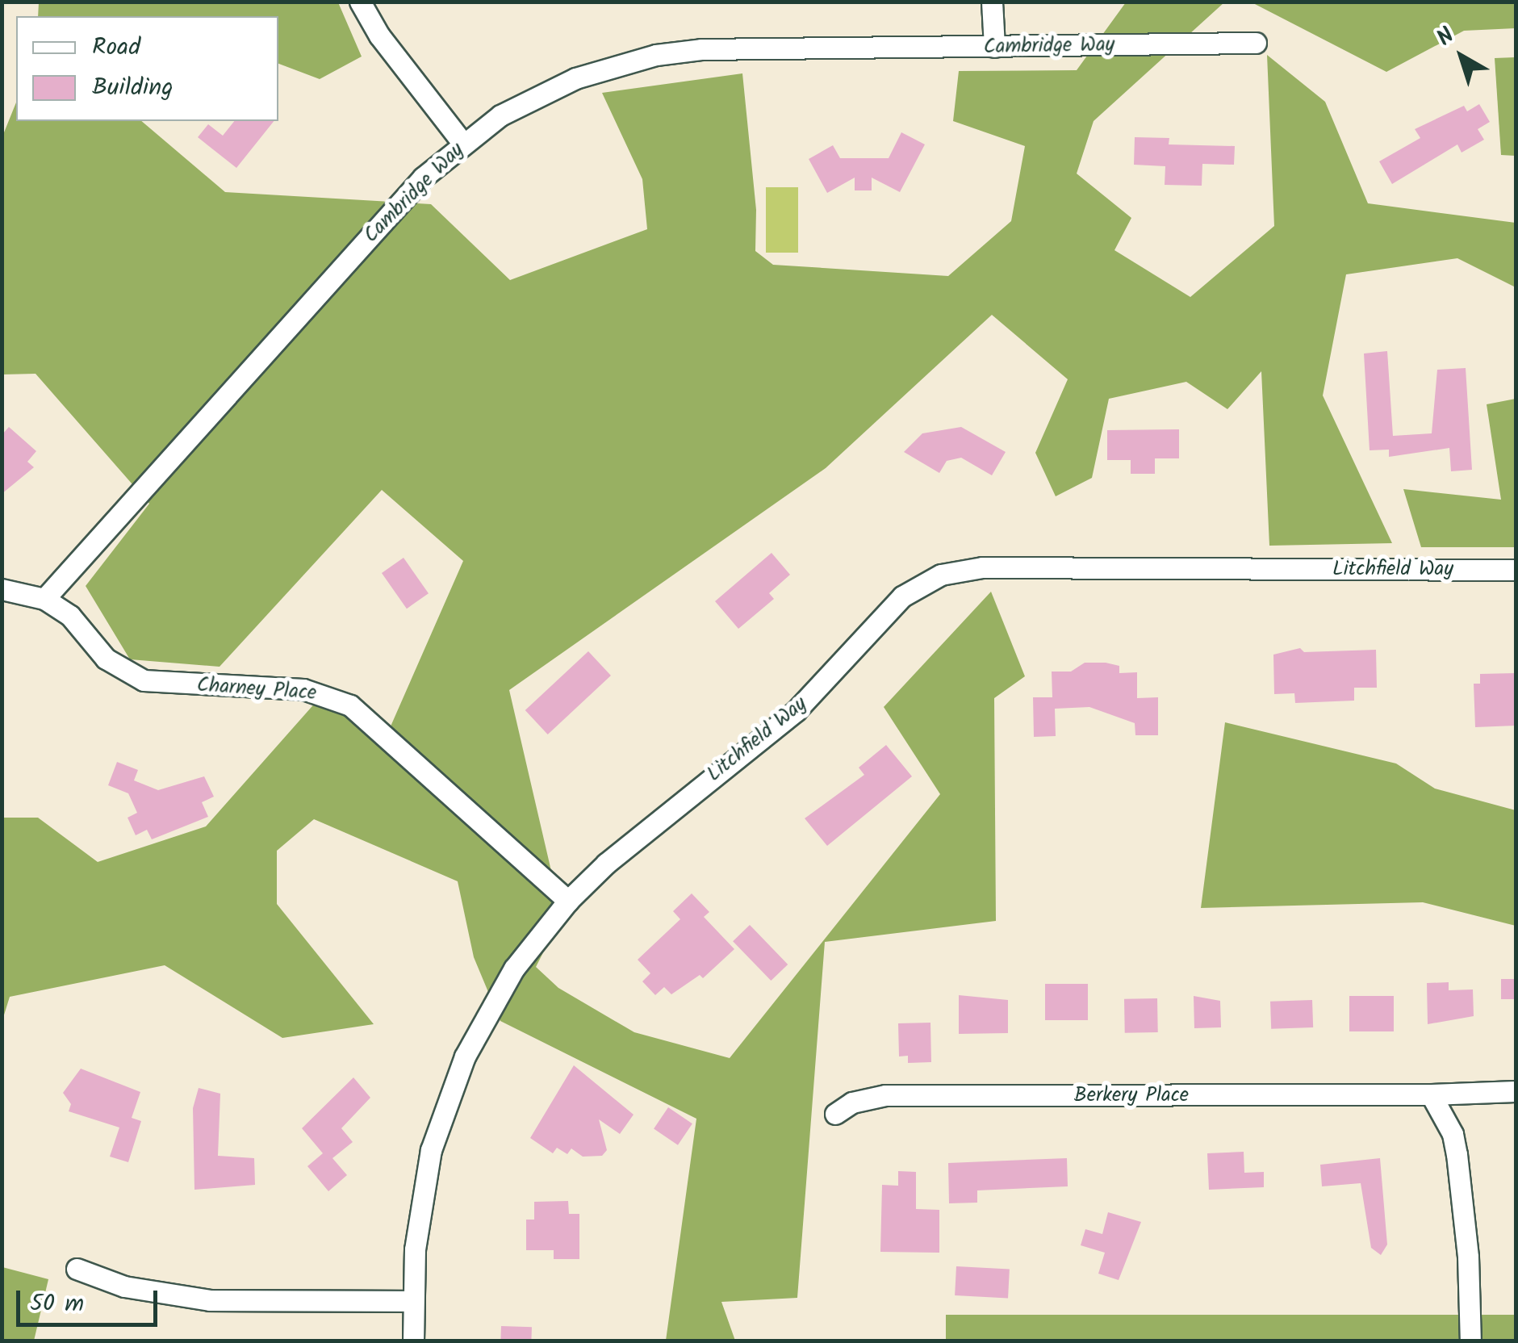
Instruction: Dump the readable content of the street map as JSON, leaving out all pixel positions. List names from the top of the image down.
{
  "streets": {
    "street": [
      "Cambridge Way",
      "Litchfield Way",
      "Charney Place",
      "Berkery Place"
    ]
  },
  "crossings": [
    ["Cambridge Way", "Charney Place"],
    ["Litchfield Way", "Charney Place"]
  ],
  "legend": ["Road", "Building"],
  "scale_bar": "50 m",
  "north": "top left"
}
